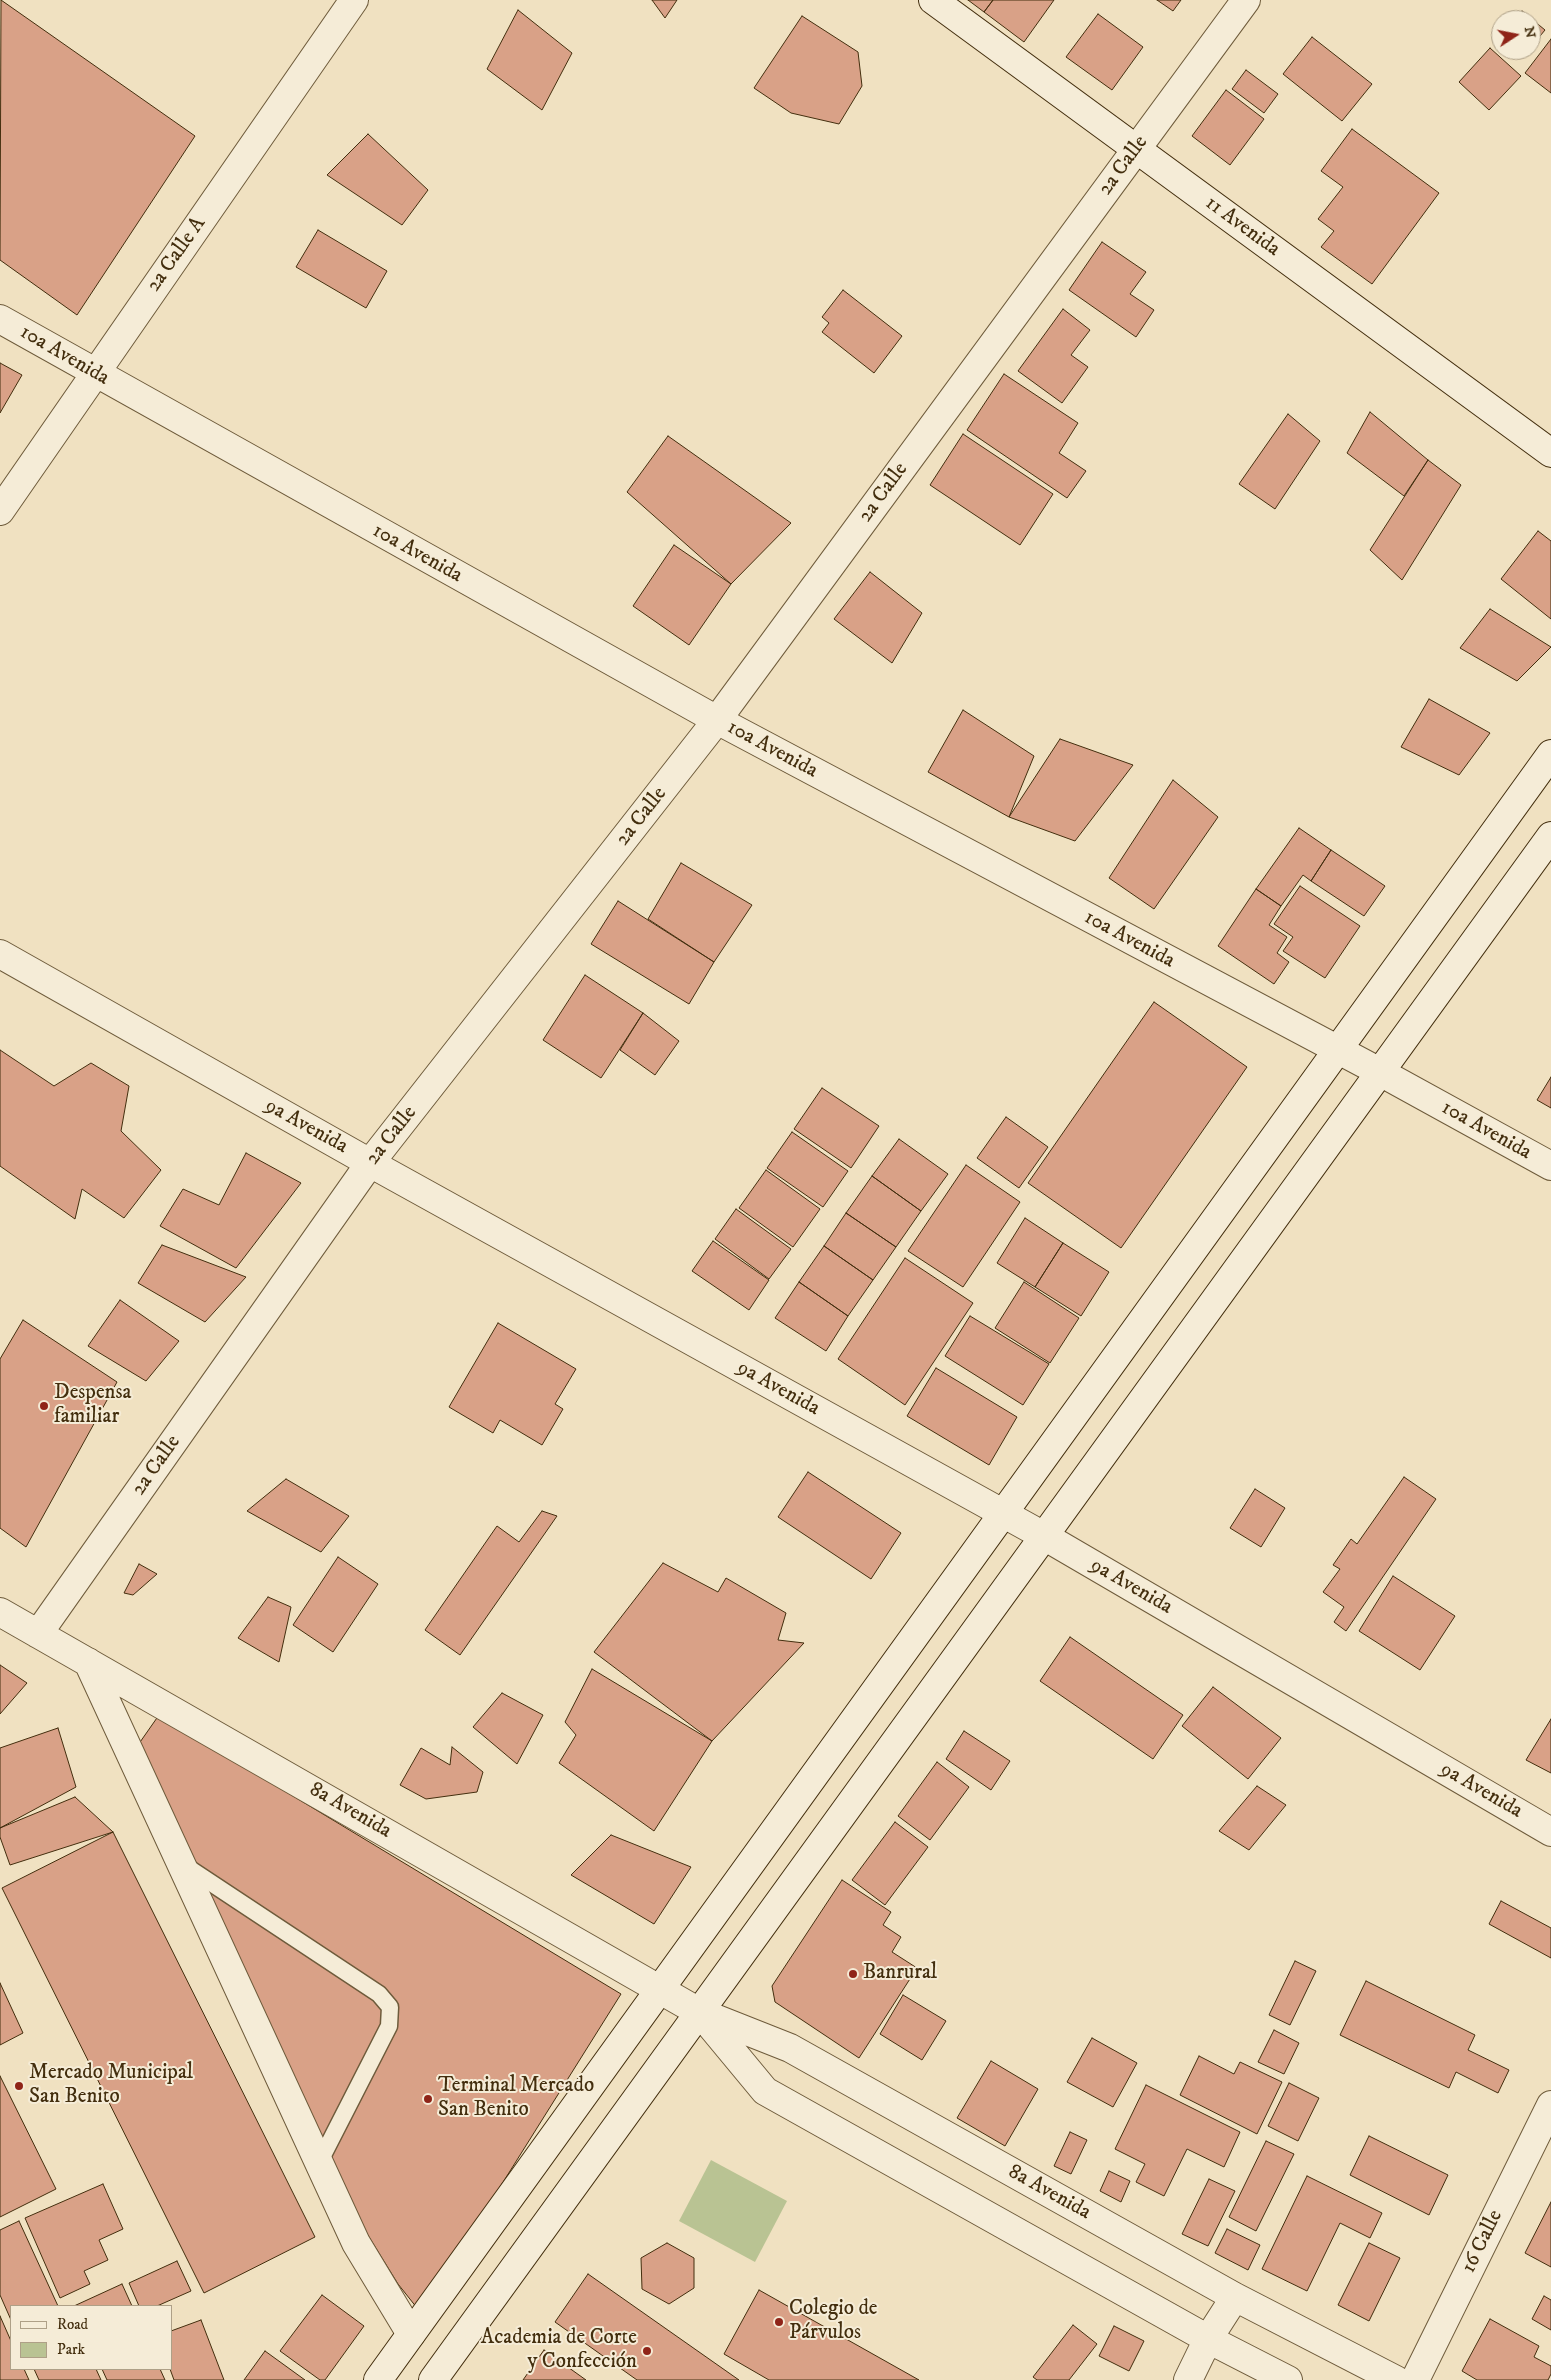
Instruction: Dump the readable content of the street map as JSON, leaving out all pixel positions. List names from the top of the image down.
{
  "streets": {
    "street": [
      "2a Calle",
      "11 Avenida",
      "2a Calle A",
      "10a Avenida",
      "9a Avenida",
      "8a Avenida",
      "16 Calle"
    ]
  },
  "crossings": [
    ["2a Calle", "11 Avenida"],
    ["2a Calle", "10a Avenida"],
    ["2a Calle", "9a Avenida"],
    ["2a Calle", "8a Avenida"],
    ["2a Calle A", "10a Avenida"]
  ],
  "places": [
    "Despensa familiar",
    "Banrural",
    "Mercado Municipal San Benito",
    "Terminal Mercado San Benito",
    "Colegio de Párvulos",
    "Academia de Corte y Confección"
  ],
  "legend": ["Road", "Park"],
  "north": "right"
}
